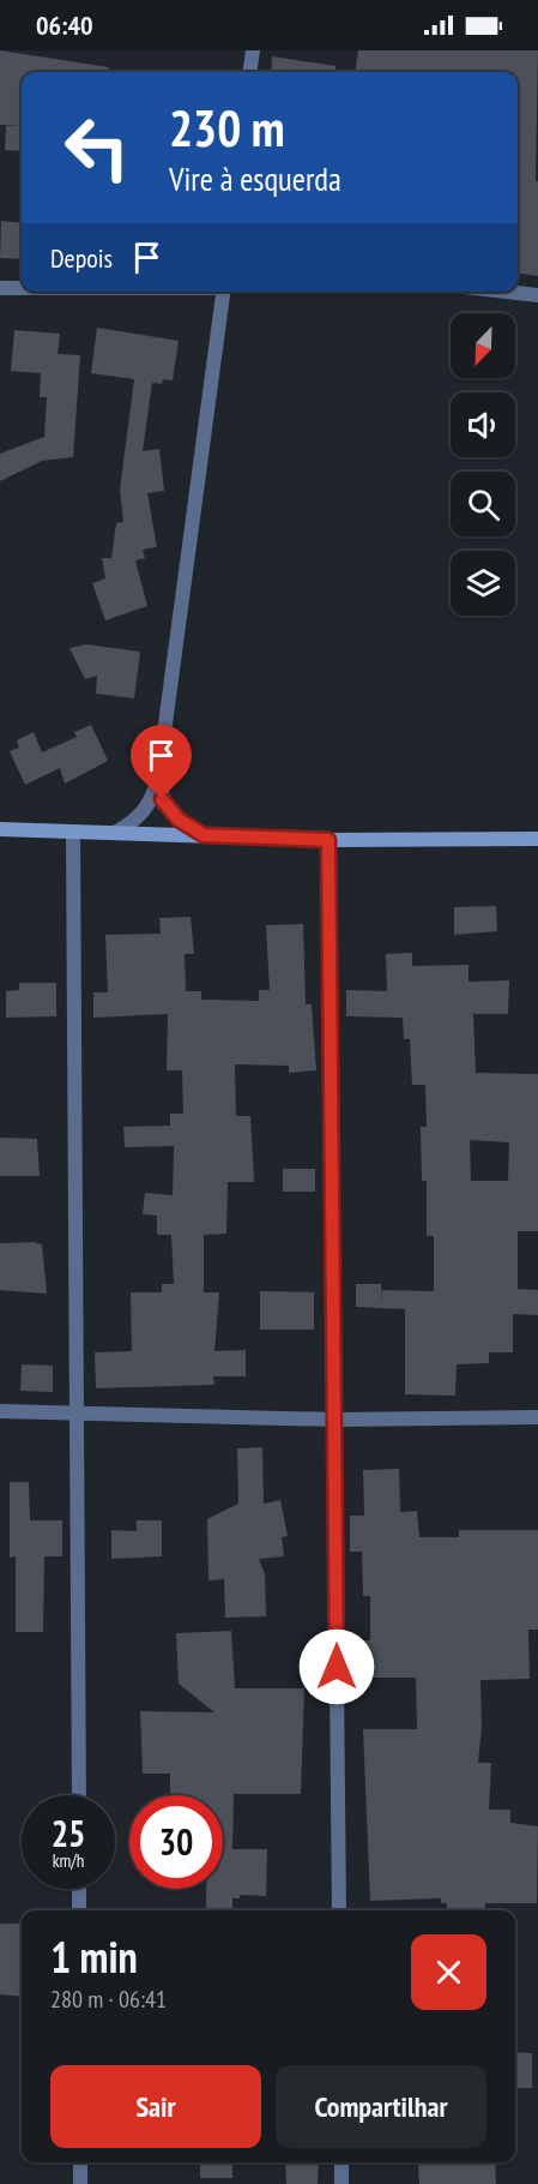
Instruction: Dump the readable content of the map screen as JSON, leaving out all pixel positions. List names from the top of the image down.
{
  "north": "bottom left",
  "page": {
    "status": "06:40",
    "turn": ["230 m", "Vire à esquerda"],
    "then": "Depois",
    "speed": "25 km/h",
    "limit": "30",
    "heading": ["1 min", "280 m · 06:41"],
    "buttons": ["Sair", "Compartilhar"]
  }
}
